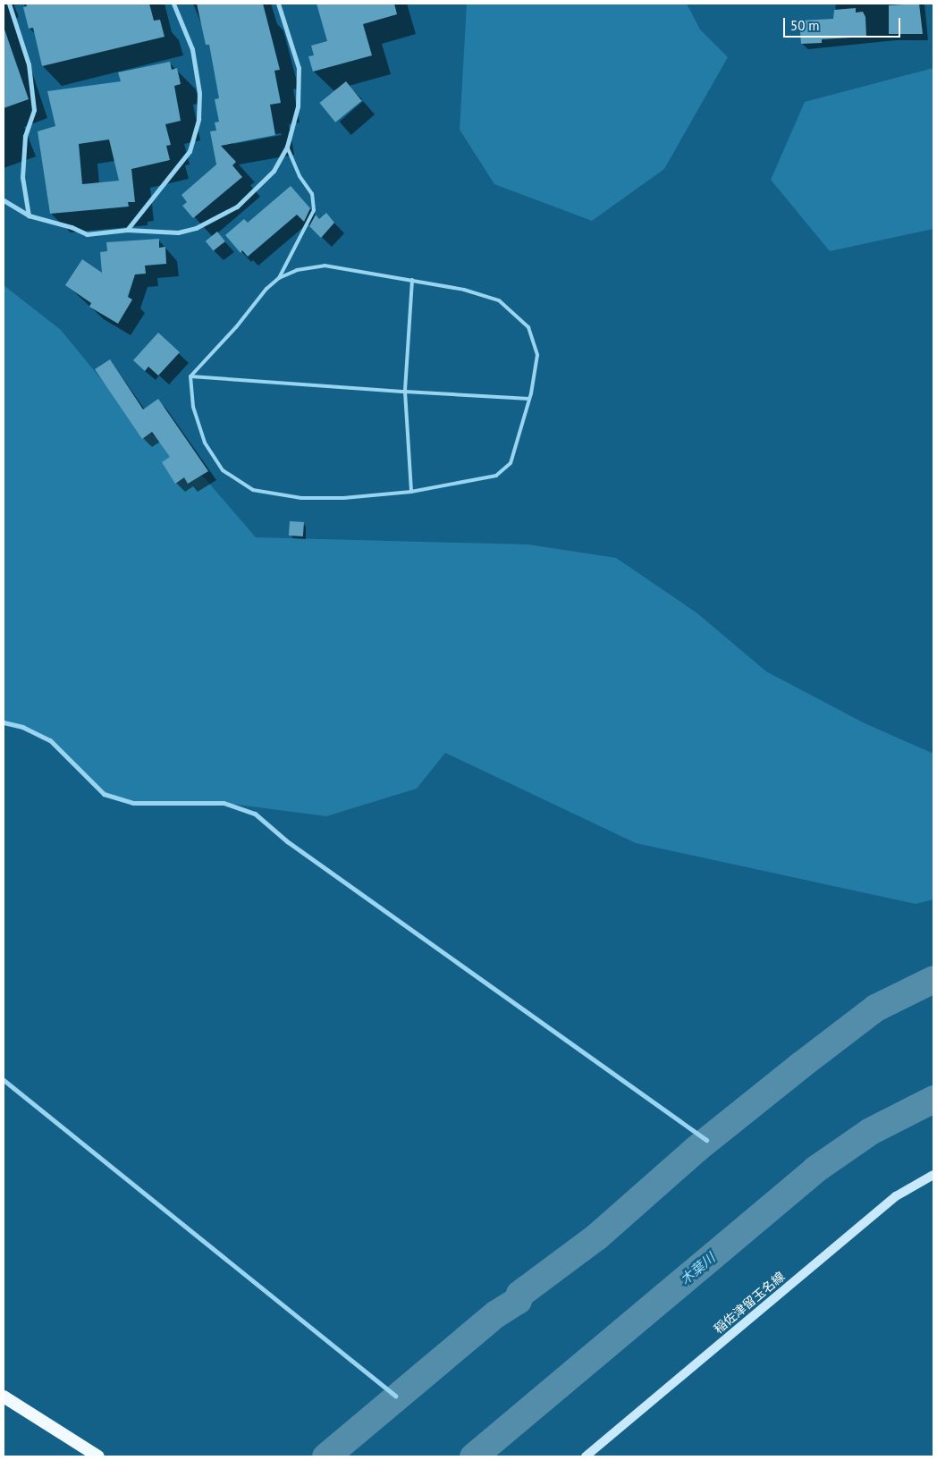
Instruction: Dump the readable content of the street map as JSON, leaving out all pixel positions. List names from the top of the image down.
{
  "streets": {
    "main road": ["稲佐津留玉名線"]
  },
  "water": ["木葉川"],
  "scale_bar": "50 m"
}
